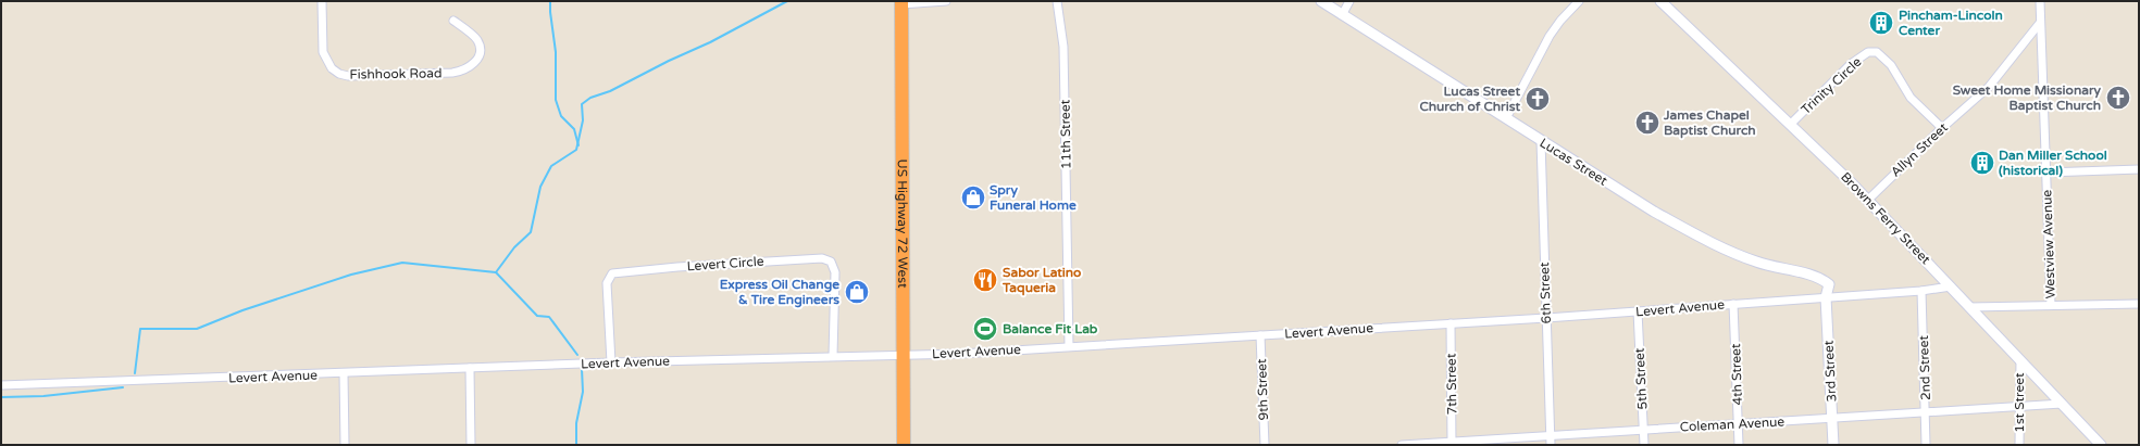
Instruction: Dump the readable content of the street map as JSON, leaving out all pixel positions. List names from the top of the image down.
{
  "streets": {
    "highway": ["US Highway 72 West"],
    "street": [
      "Fishhook Road",
      "Trinity Circle",
      "11th Street",
      "Allyn Street",
      "Lucas Street",
      "Browns Ferry Street",
      "Westview Avenue",
      "Levert Circle",
      "6th Street",
      "Levert Avenue",
      "2nd Street",
      "3rd Street",
      "4th Street",
      "5th Street",
      "7th Street",
      "9th Street",
      "1st Street",
      "Coleman Avenue"
    ]
  },
  "crossings": [
    ["Trinity Circle", "Allyn Street"],
    ["Trinity Circle", "Browns Ferry Street"],
    ["11th Street", "Levert Avenue"],
    ["Allyn Street", "Browns Ferry Street"],
    ["Allyn Street", "Westview Avenue"],
    ["Lucas Street", "6th Street"],
    ["Lucas Street", "Levert Avenue"],
    ["Lucas Street", "3rd Street"],
    ["Browns Ferry Street", "Levert Avenue"],
    ["Browns Ferry Street", "1st Street"],
    ["Browns Ferry Street", "Coleman Avenue"],
    ["US Highway 72 West", "Levert Avenue"],
    ["Levert Circle", "Levert Avenue"],
    ["6th Street", "Levert Avenue"],
    ["6th Street", "Coleman Avenue"],
    ["Levert Avenue", "2nd Street"],
    ["Levert Avenue", "3rd Street"],
    ["Levert Avenue", "4th Street"],
    ["Levert Avenue", "5th Street"],
    ["Levert Avenue", "7th Street"],
    ["Levert Avenue", "9th Street"],
    ["2nd Street", "Coleman Avenue"],
    ["3rd Street", "Coleman Avenue"],
    ["4th Street", "Coleman Avenue"],
    ["5th Street", "Coleman Avenue"],
    ["7th Street", "Coleman Avenue"],
    ["1st Street", "Coleman Avenue"]
  ],
  "places": {
    "building": ["Pincham-Lincoln Center", "Dan Miller School (historical)"],
    "church": ["Sweet Home Missionary Baptist Church", "Lucas Street Church of Christ", "James Chapel Baptist Church"],
    "shop": ["Spry Funeral Home", "Express Oil Change & Tire Engineers"],
    "restaurant": ["Sabor Latino Taqueria"],
    "sports": ["Balance Fit Lab"]
  }
}
